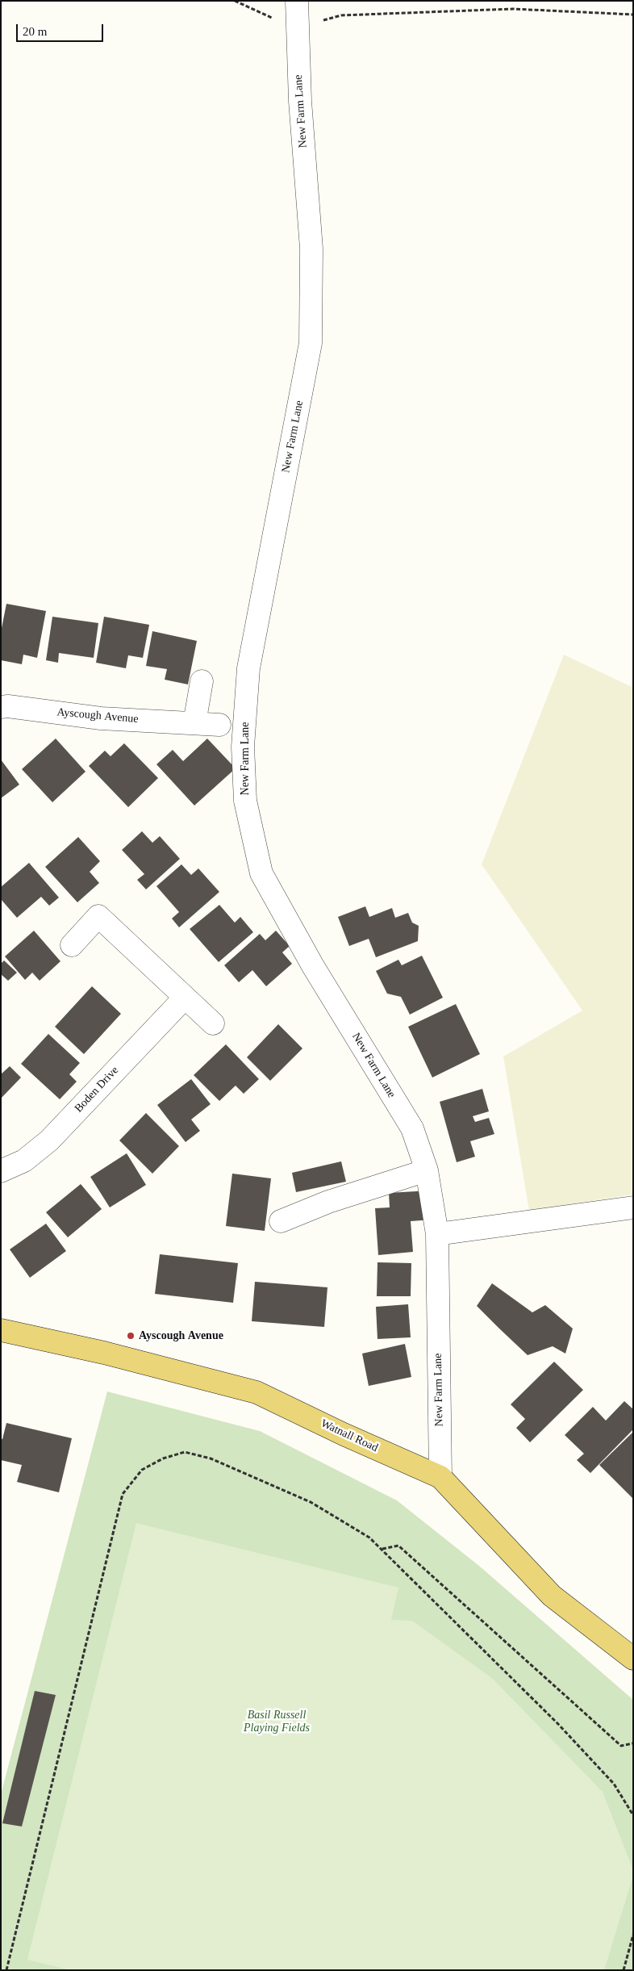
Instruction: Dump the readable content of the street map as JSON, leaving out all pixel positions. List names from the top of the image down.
{
  "streets": {
    "main road": ["Watnall Road"],
    "street": ["New Farm Lane", "Ayscough Avenue", "Boden Drive"]
  },
  "crossings": [
    ["New Farm Lane", "Watnall Road"]
  ],
  "parks": ["Basil Russell Playing Fields"],
  "places": ["Ayscough Avenue"],
  "scale_bar": "20 m"
}
